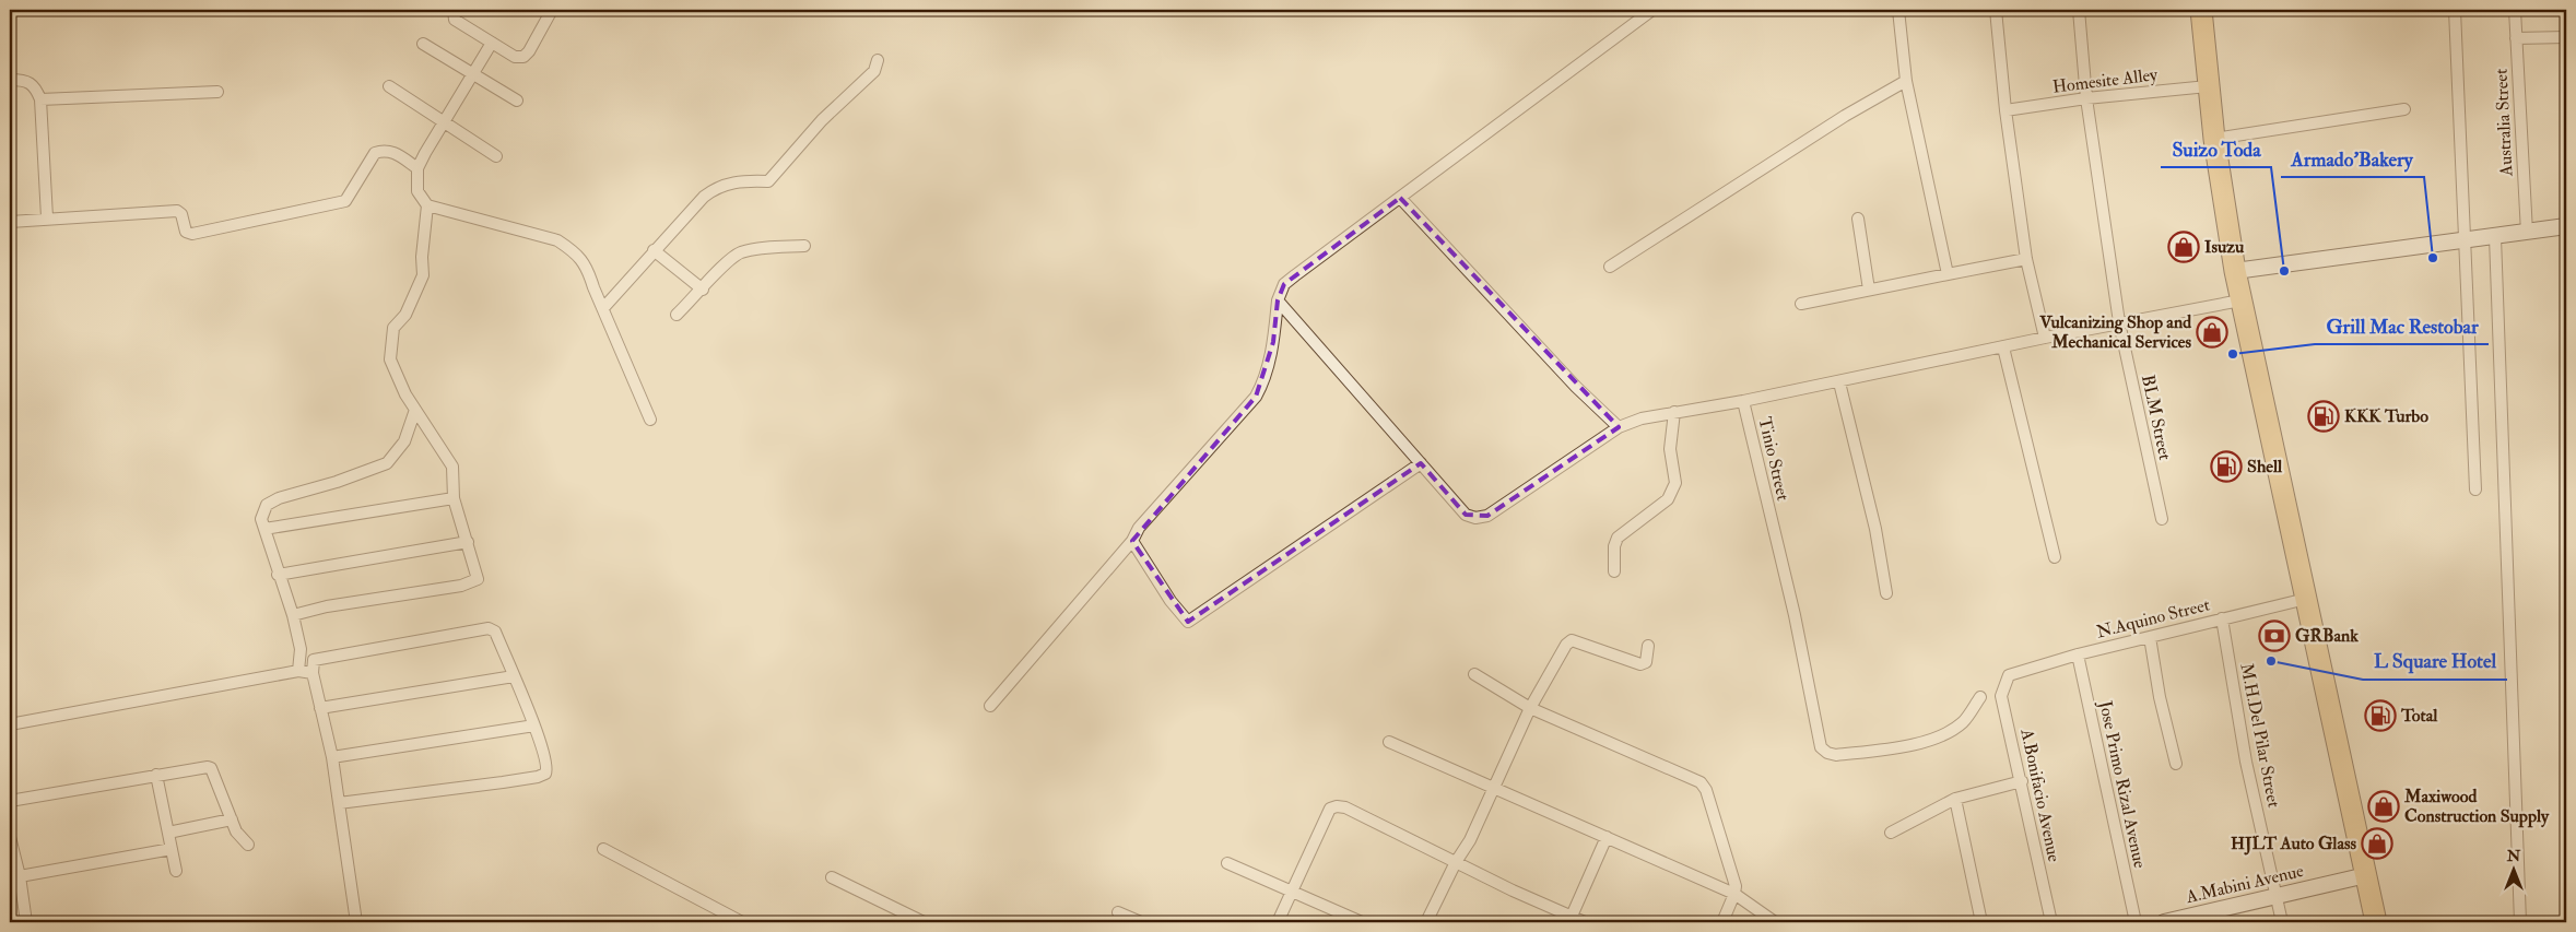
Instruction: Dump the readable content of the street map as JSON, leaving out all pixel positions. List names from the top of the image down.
{
  "streets": {
    "street": [
      "Homesite Alley",
      "Australia Street",
      "BLM Street",
      "Tinio Street",
      "N.Aquino Street",
      "M.H.Del Pilar Street",
      "Jose Primo Rizal Avenue",
      "A.Bonifacio Avenue",
      "A.Mabini Avenue"
    ]
  },
  "crossings": [
    ["Homesite Alley", "BLM Street"],
    ["BLM Street", "Tinio Street"],
    ["N.Aquino Street", "M.H.Del Pilar Street"],
    ["N.Aquino Street", "Jose Primo Rizal Avenue"],
    ["N.Aquino Street", "A.Bonifacio Avenue"],
    ["M.H.Del Pilar Street", "A.Mabini Avenue"]
  ],
  "places": {
    "shop": [
      "Isuzu",
      "Vulcanizing Shop and Mechanical Services",
      "Maxiwood Construction Supply",
      "HJLT Auto Glass"
    ],
    "other": [
      "Armado'Bakery",
      "Suizo Toda",
      "Grill Mac Restobar",
      "L Square Hotel"
    ],
    "fuel station": ["KKK Turbo", "Shell", "Total"],
    "bank": ["GRBank"]
  },
  "north": "top"
}
